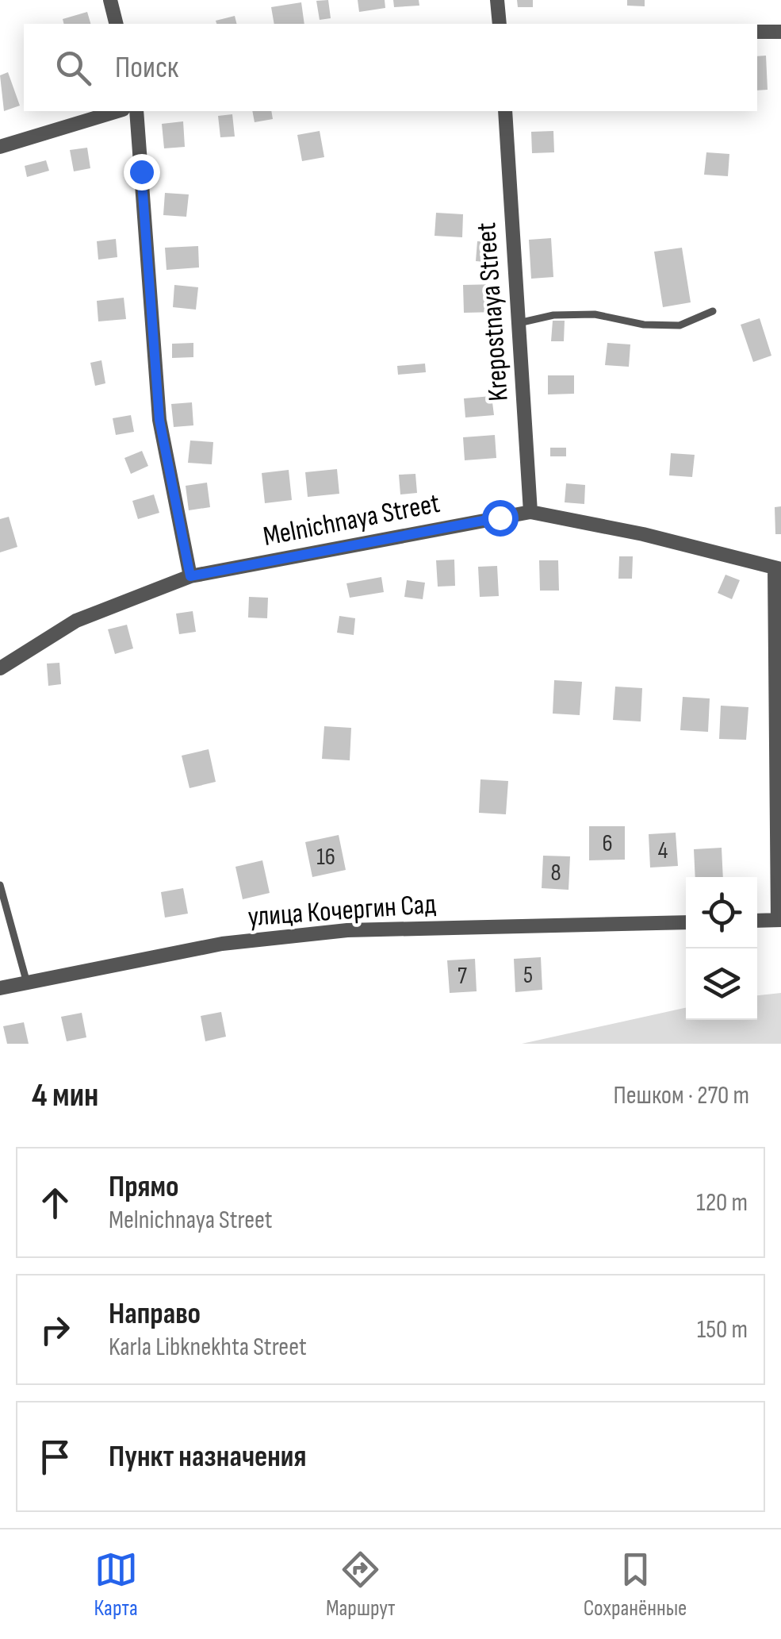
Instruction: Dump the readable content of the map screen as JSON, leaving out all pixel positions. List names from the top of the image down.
{
  "streets": {
    "street": ["Krepostnaya Street", "Melnichnaya Street", "улица Кочергин Сад"]
  },
  "crossings": [
    ["Krepostnaya Street", "Melnichnaya Street"]
  ],
  "house_numbers": [
    "6",
    "4",
    "16",
    "8",
    "5",
    "7"
  ],
  "page": {
    "search": "Поиск",
    "heading": ["4 мин", "Пешком · 270 m"],
    "list": [
      ["Прямо", "Melnichnaya Street", "120 m"],
      ["Направо", "Karla Libknekhta Street", "150 m"],
      "Пункт назначения"
    ],
    "nav": ["Карта", "Маршрут", "Сохранённые"]
  }
}
